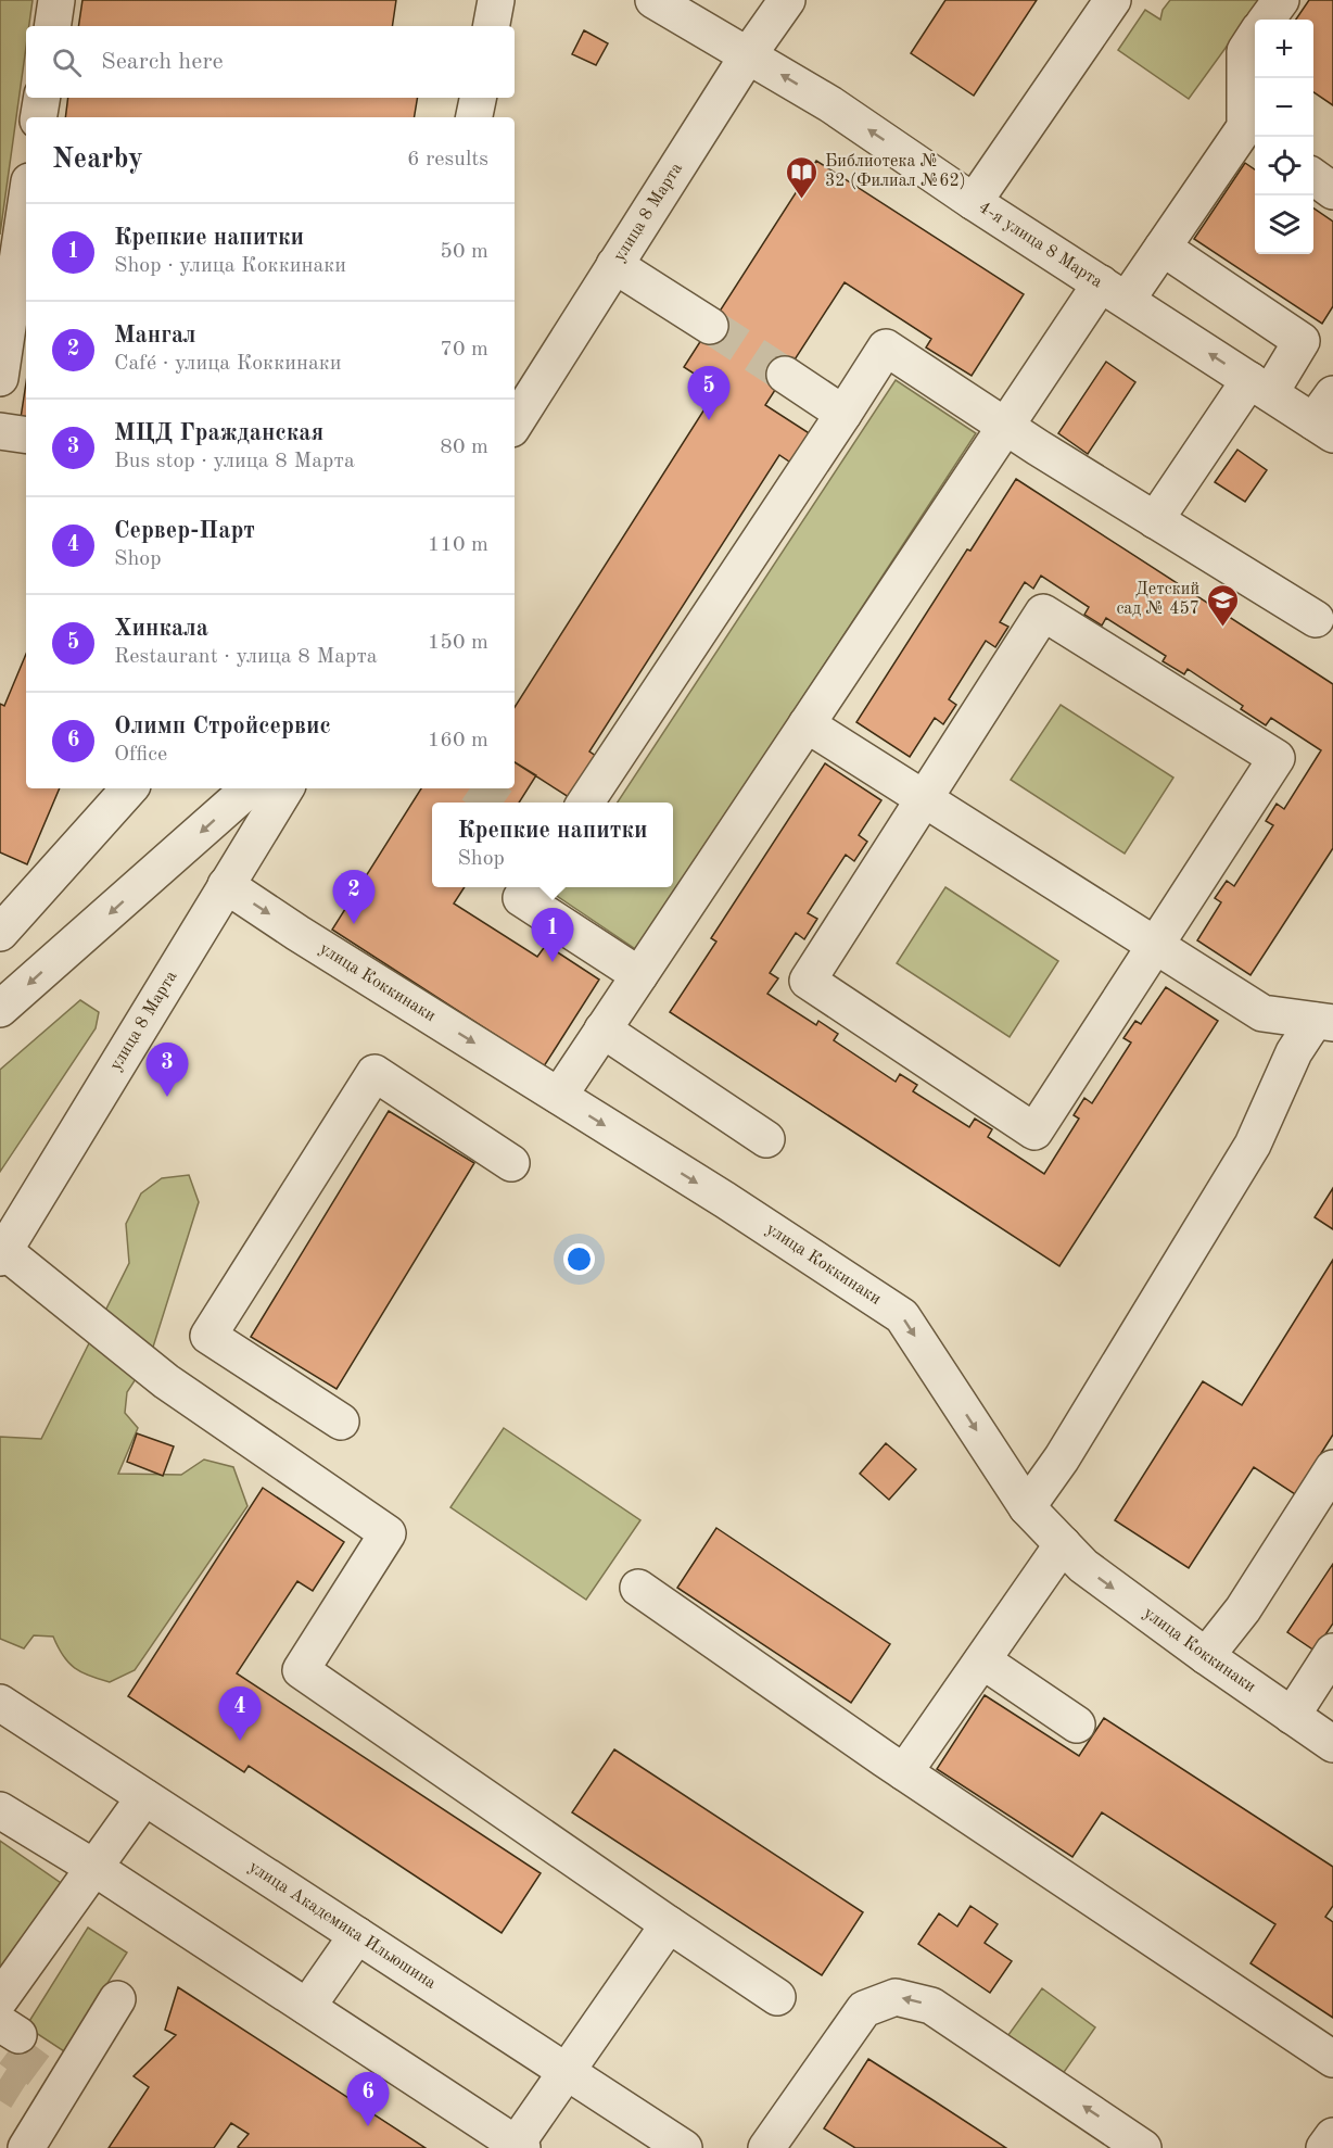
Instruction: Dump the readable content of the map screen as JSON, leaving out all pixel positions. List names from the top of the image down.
{
  "streets": {
    "street": [
      "улица 8 Марта",
      "4-я улица 8 Марта",
      "улица Коккинаки",
      "улица Академика Ильюшина"
    ]
  },
  "crossings": [
    ["улица 8 Марта", "4-я улица 8 Марта"],
    ["улица 8 Марта", "улица Коккинаки"]
  ],
  "places": {
    "library": ["Библиотека № 32 (Филиал №62)"],
    "school or university": ["Детский сад № 457"]
  },
  "page": {
    "map_buttons": ["+", "−"],
    "search": "Search here",
    "heading": ["Nearby", "6 results"],
    "list": [
      {
        "mark": "1",
        "name": "Крепкие напитки",
        "note": "Shop · улица Коккинаки",
        "value": "50 m"
      },
      {
        "mark": "2",
        "name": "Мангал",
        "note": "Café · улица Коккинаки",
        "value": "70 m"
      },
      {
        "mark": "3",
        "name": "МЦД Гражданская",
        "note": "Bus stop · улица 8 Марта",
        "value": "80 m"
      },
      {
        "mark": "4",
        "name": "Сервер-Парт",
        "note": "Shop",
        "value": "110 m"
      },
      {
        "mark": "5",
        "name": "Хинкала",
        "note": "Restaurant · улица 8 Марта",
        "value": "150 m"
      },
      {
        "mark": "6",
        "name": "Олимп Стройсервис",
        "note": "Office",
        "value": "160 m"
      }
    ],
    "pins": [
      "5",
      "2",
      "1",
      "3",
      "4",
      "6"
    ],
    "popup": ["Крепкие напитки", "Shop"]
  }
}
